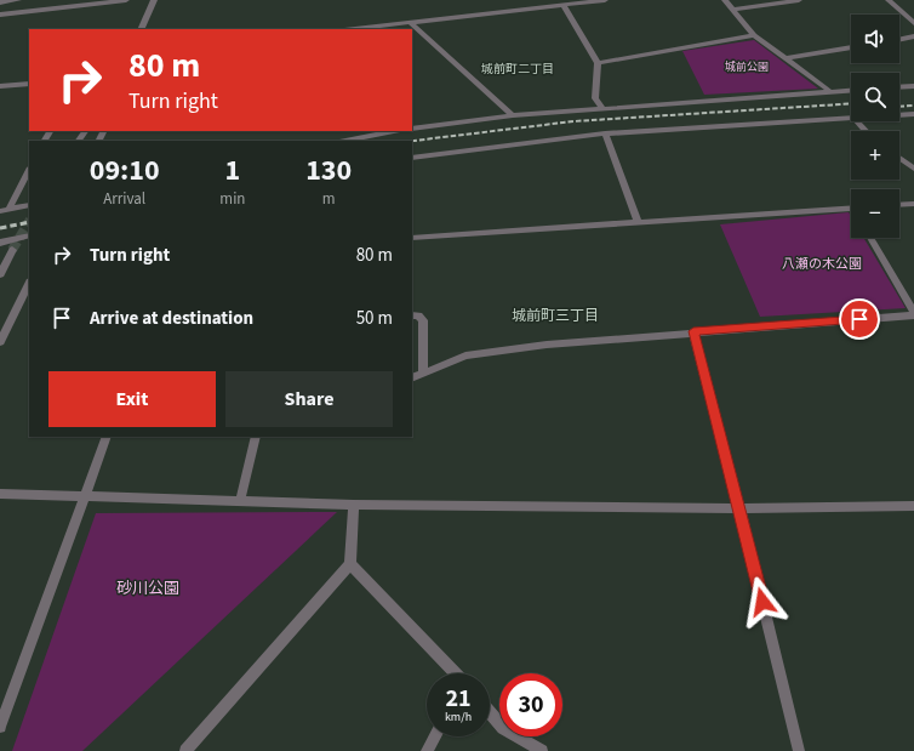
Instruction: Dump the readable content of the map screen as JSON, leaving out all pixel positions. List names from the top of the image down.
{
  "districts": ["城前町二丁目", "城前町三丁目"],
  "parks": ["城前公園", "八瀬の木公園", "砂川公園"],
  "page": {
    "map_buttons": ["+", "−"],
    "turn": ["80 m", "Turn right"],
    "eta": [
      "09:10",
      "Arrival",
      "1",
      "min",
      "130",
      "m"
    ],
    "list": [
      {
        "name": "Turn right",
        "value": "80 m"
      },
      {
        "name": "Arrive at destination",
        "value": "50 m"
      }
    ],
    "buttons": ["Exit", "Share"],
    "speed": "21 km/h",
    "limit": "30"
  }
}
